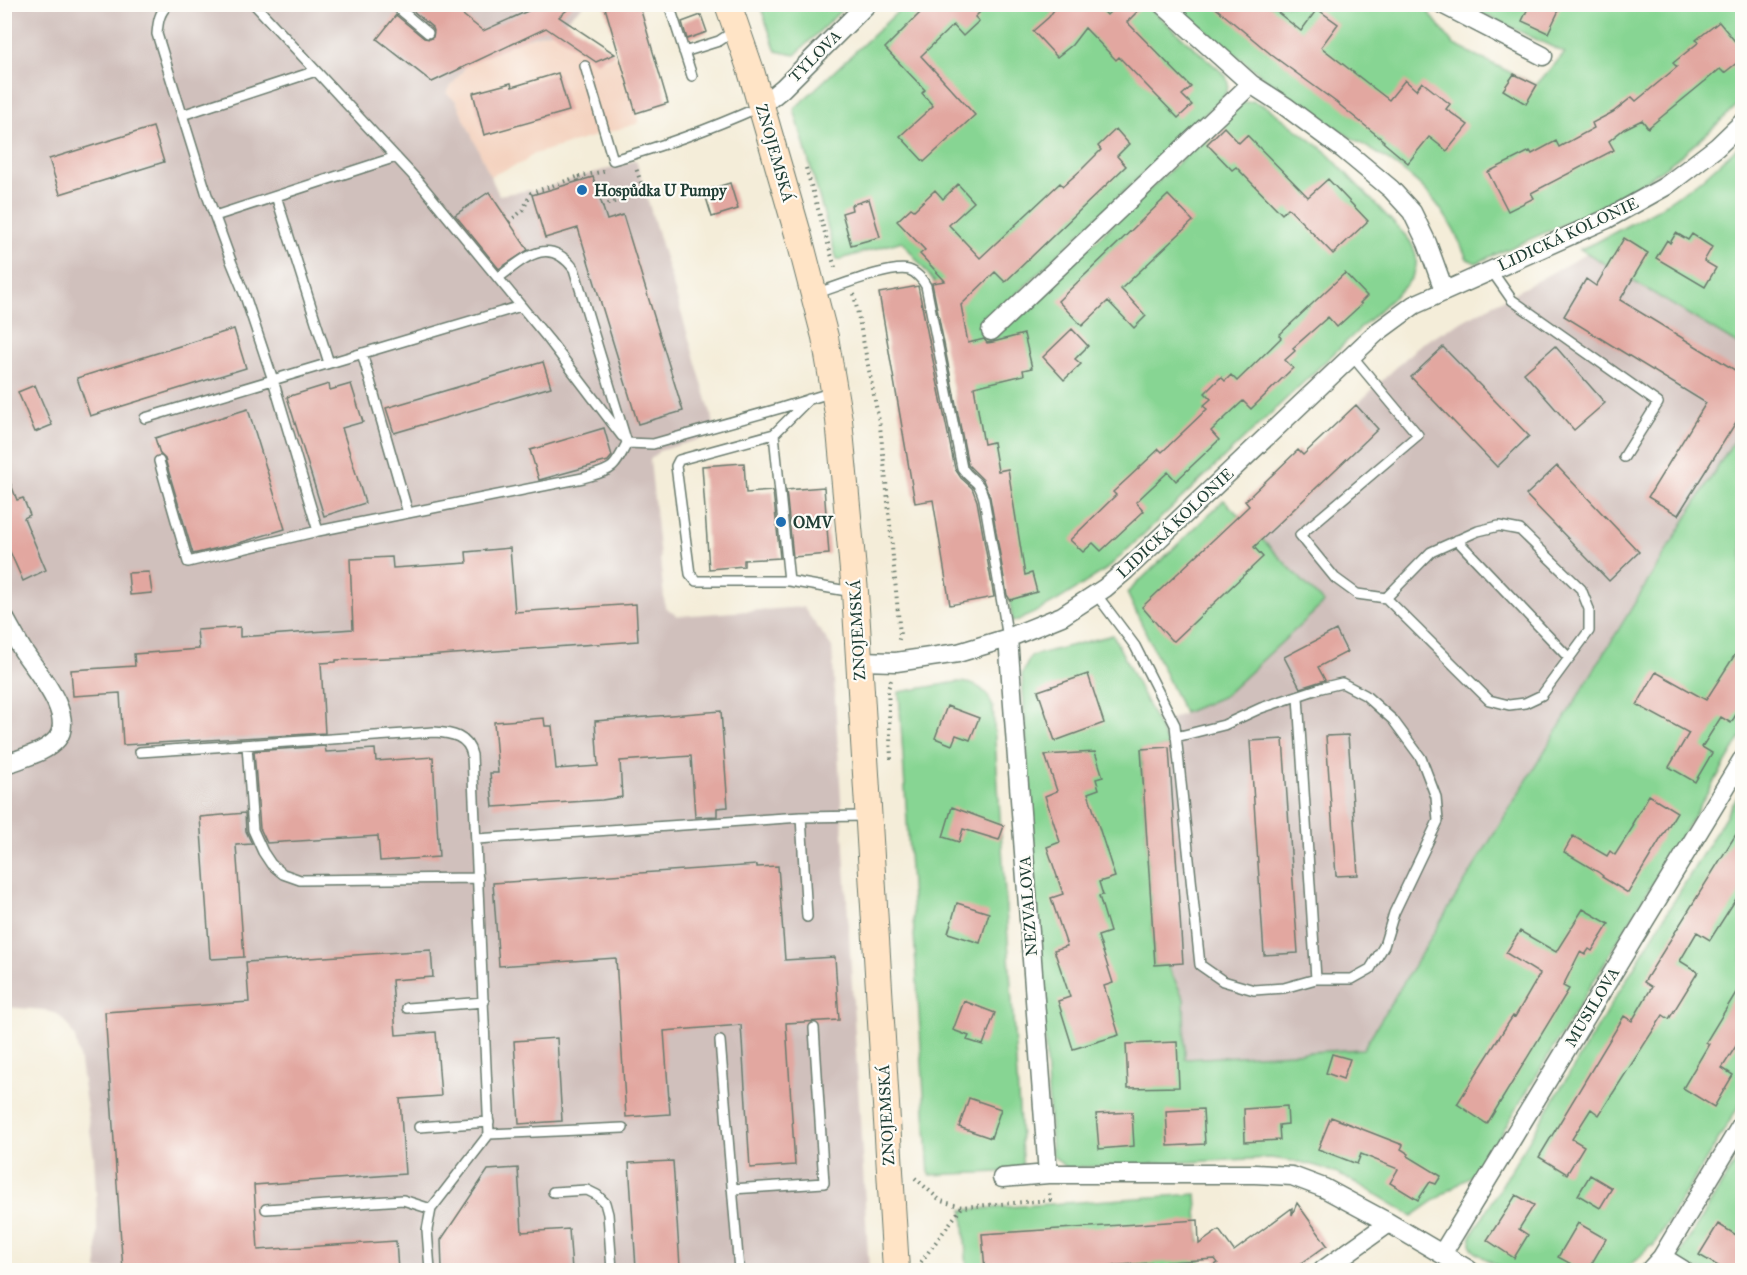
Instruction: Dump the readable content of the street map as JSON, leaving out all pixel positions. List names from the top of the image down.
{
  "streets": {
    "main road": ["ZNOJEMSKÁ"],
    "street": [
      "TYLOVA",
      "LIDICKÁ KOLONIE",
      "NEZVALOVA",
      "MUSILOVA"
    ]
  },
  "crossings": [
    ["TYLOVA", "ZNOJEMSKÁ"],
    ["ZNOJEMSKÁ", "LIDICKÁ KOLONIE"],
    ["LIDICKÁ KOLONIE", "NEZVALOVA"]
  ],
  "places": ["Hospůdka U Pumpy", "OMV"]
}
